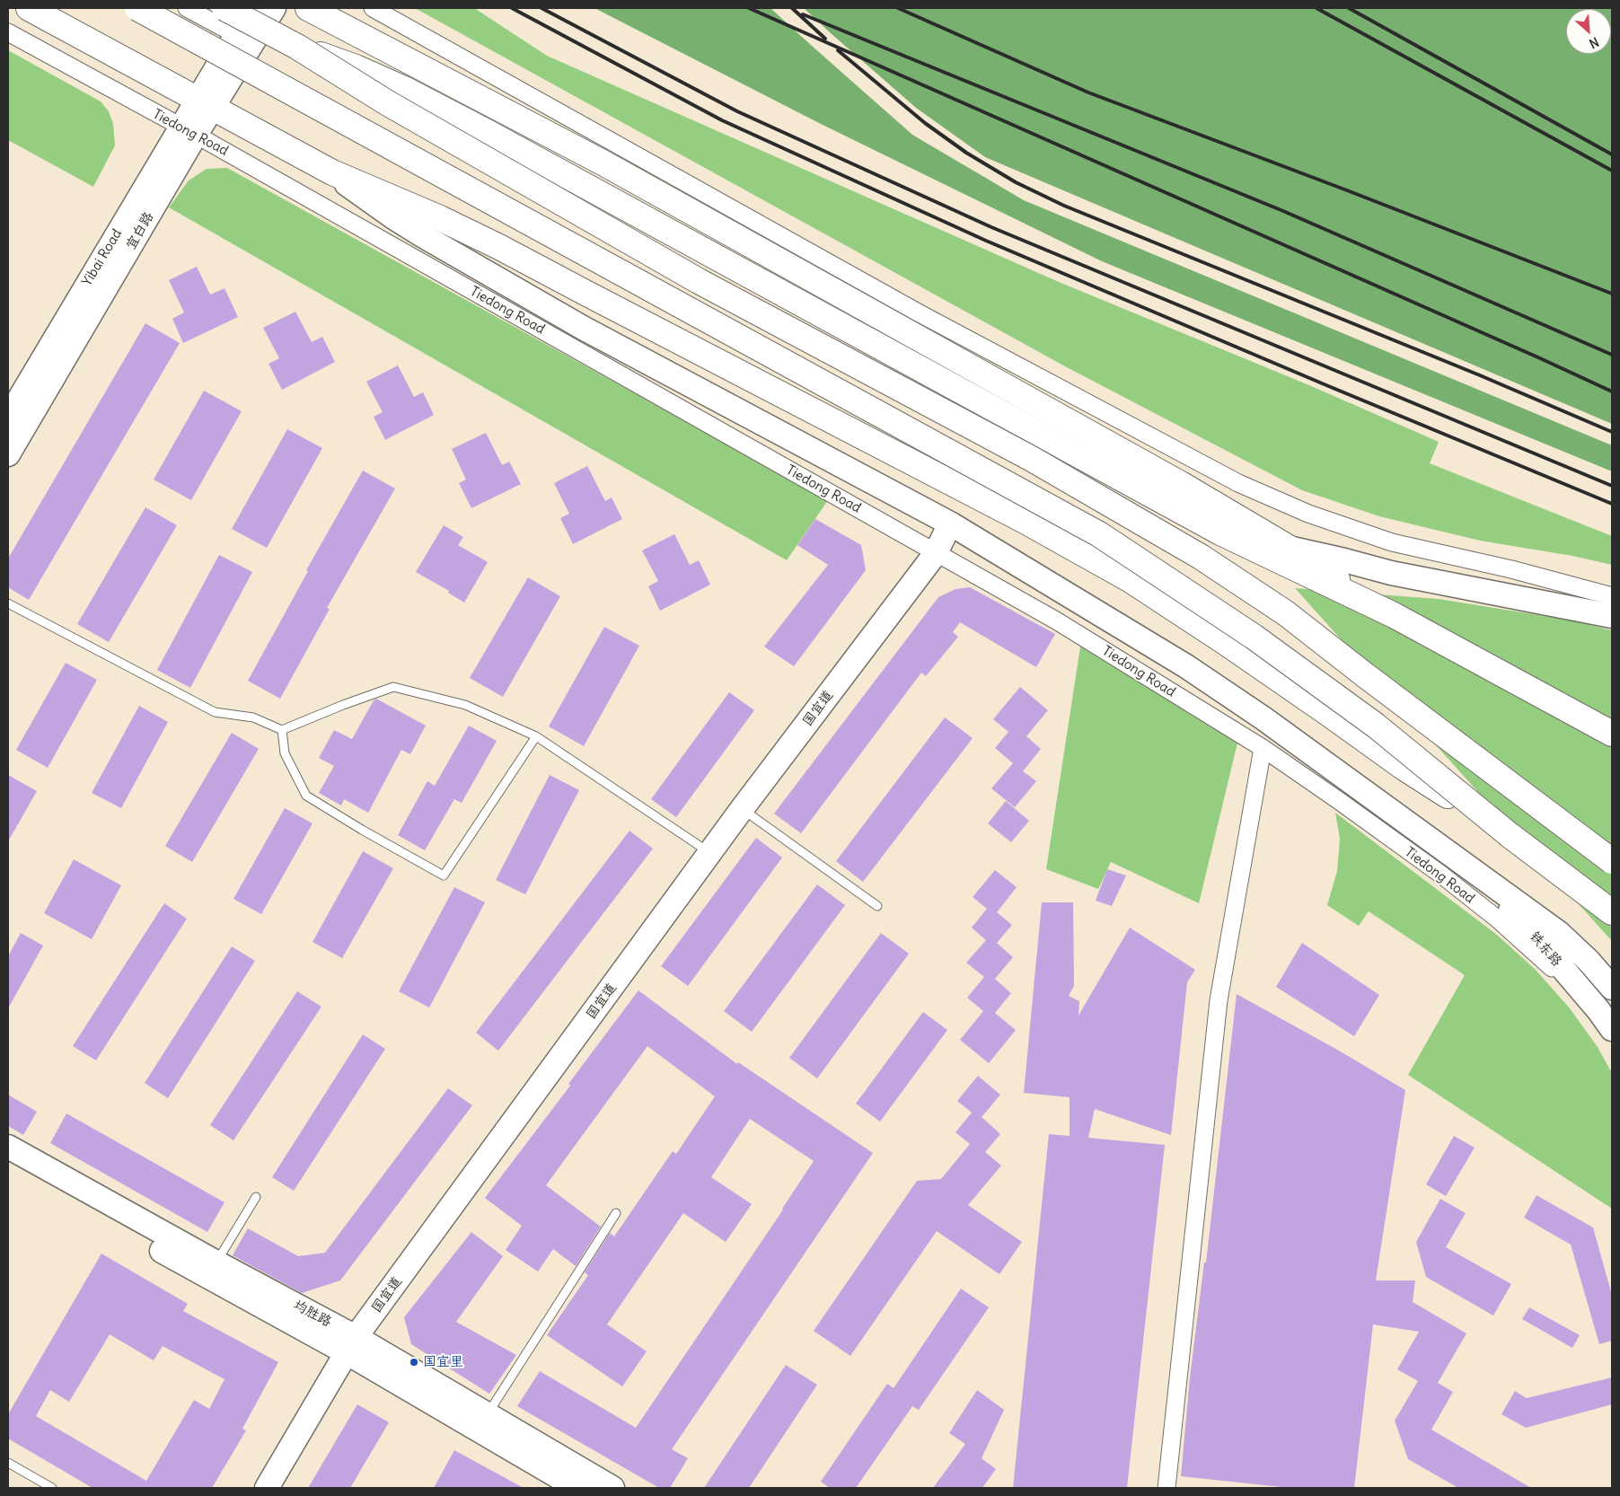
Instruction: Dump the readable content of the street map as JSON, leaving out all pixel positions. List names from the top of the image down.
{
  "streets": {
    "main road": ["Tiedong Road"],
    "street": [
      "宜白路",
      "Yibai Road",
      "国宜道",
      "铁东路",
      "均胜路"
    ]
  },
  "crossings": [
    ["Tiedong Road", "宜白路"],
    ["Tiedong Road", "Yibai Road"],
    ["Tiedong Road", "国宜道"],
    ["Tiedong Road", "铁东路"],
    ["宜白路", "Yibai Road"],
    ["国宜道", "均胜路"]
  ],
  "places": ["国宜里"],
  "north": "bottom right"
}
